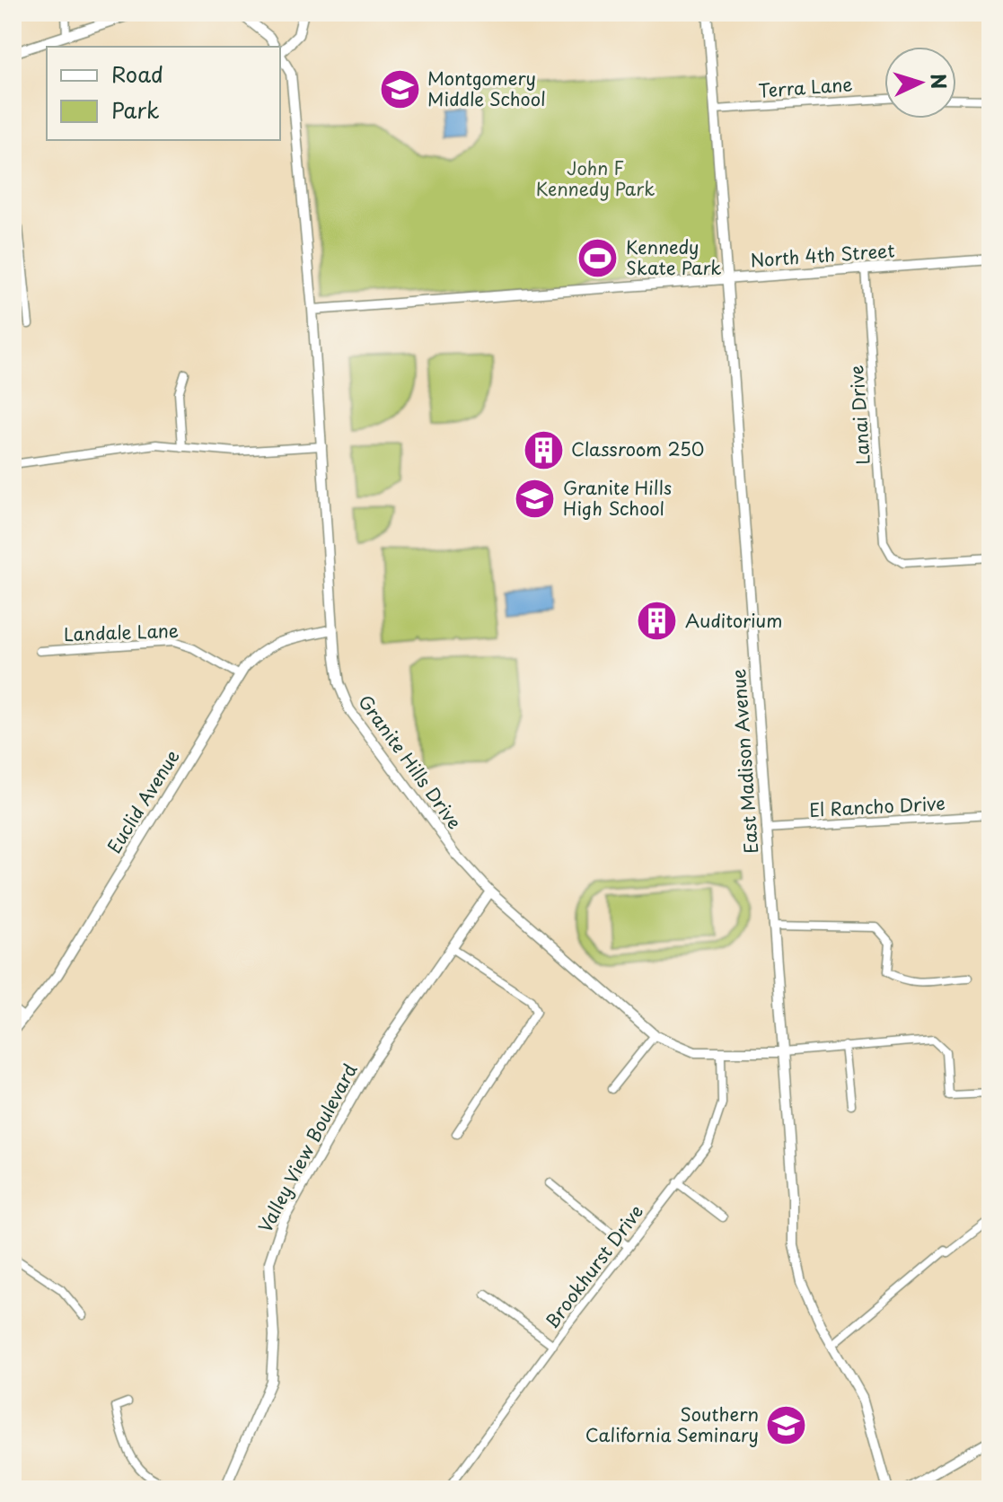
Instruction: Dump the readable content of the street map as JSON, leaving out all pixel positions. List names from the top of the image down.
{
  "streets": {
    "street": [
      "Terra Lane",
      "North 4th Street",
      "Lanai Drive",
      "Landale Lane",
      "East Madison Avenue",
      "Granite Hills Drive",
      "Euclid Avenue",
      "El Rancho Drive",
      "Valley View Boulevard",
      "Brookhurst Drive"
    ]
  },
  "crossings": [
    ["Terra Lane", "East Madison Avenue"],
    ["North 4th Street", "Lanai Drive"],
    ["North 4th Street", "East Madison Avenue"],
    ["North 4th Street", "Granite Hills Drive"],
    ["Landale Lane", "Euclid Avenue"],
    ["East Madison Avenue", "Granite Hills Drive"],
    ["East Madison Avenue", "El Rancho Drive"],
    ["Granite Hills Drive", "Euclid Avenue"],
    ["Granite Hills Drive", "Valley View Boulevard"],
    ["Granite Hills Drive", "Brookhurst Drive"]
  ],
  "parks": ["John F Kennedy Park"],
  "places": {
    "school or university": ["Montgomery Middle School", "Granite Hills High School", "Southern California Seminary"],
    "sports": ["Kennedy Skate Park"],
    "building": ["Classroom 250", "Auditorium"]
  },
  "legend": ["Road", "Park"],
  "north": "right"
}
